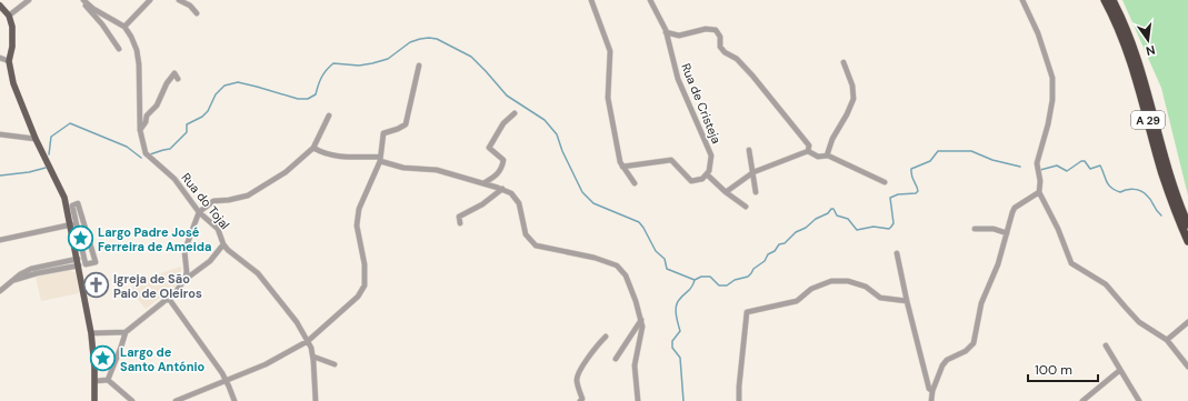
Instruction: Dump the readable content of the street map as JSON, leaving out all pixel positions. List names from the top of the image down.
{
  "streets": {
    "highway": ["A 29"],
    "street": ["Rua de Cristeja", "Rua do Tojal"]
  },
  "places": {
    "place": ["Largo Padre José Ferreira de Ameida", "Largo de Santo António"],
    "church": ["Igreja de São Paio de Oleiros"]
  },
  "scale_bar": "100 m",
  "north": "bottom"
}
